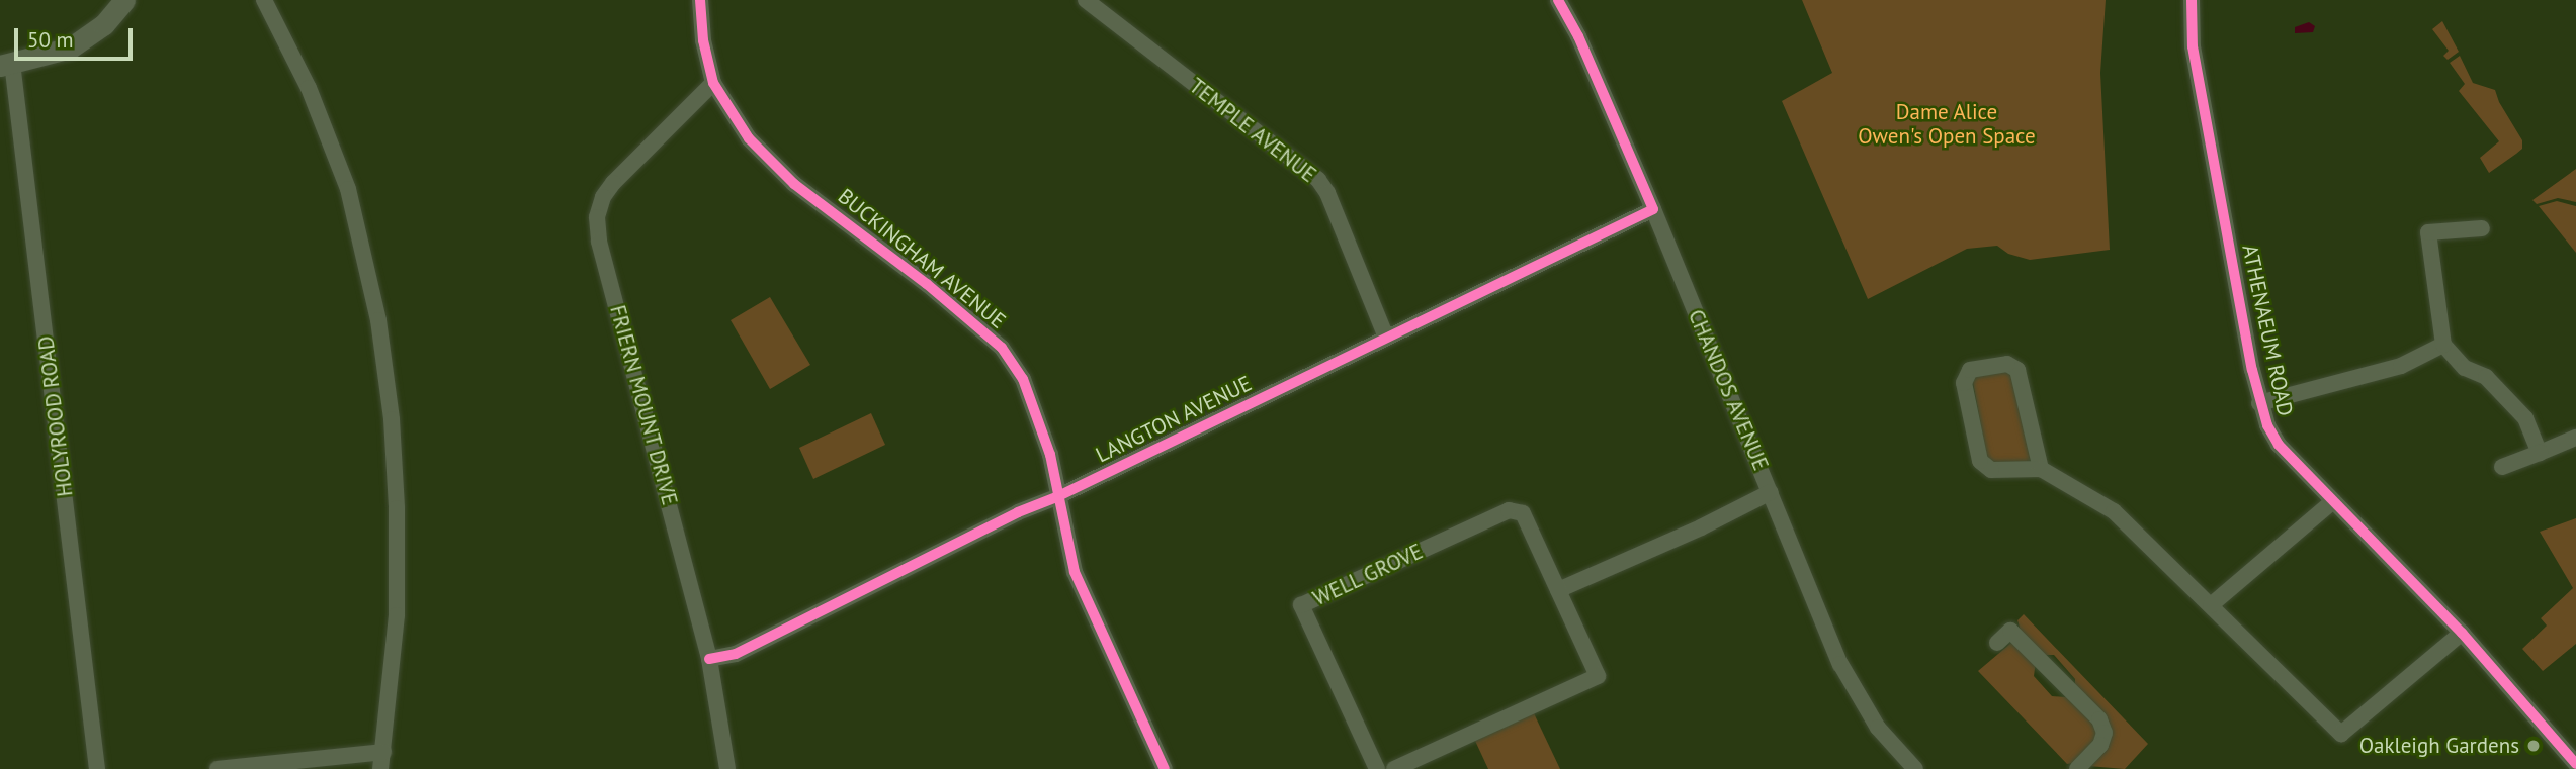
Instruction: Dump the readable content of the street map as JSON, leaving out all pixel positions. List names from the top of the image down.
{
  "streets": {
    "street": [
      "TEMPLE AVENUE",
      "BUCKINGHAM AVENUE",
      "ATHENAEUM ROAD",
      "CHANDOS AVENUE",
      "FRIERN MOUNT DRIVE",
      "HOLYROOD ROAD",
      "LANGTON AVENUE",
      "WELL GROVE"
    ]
  },
  "crossings": [
    ["TEMPLE AVENUE", "LANGTON AVENUE"],
    ["BUCKINGHAM AVENUE", "FRIERN MOUNT DRIVE"],
    ["BUCKINGHAM AVENUE", "LANGTON AVENUE"],
    ["CHANDOS AVENUE", "LANGTON AVENUE"],
    ["FRIERN MOUNT DRIVE", "LANGTON AVENUE"]
  ],
  "parks": ["Dame Alice Owen's Open Space"],
  "places": ["Oakleigh Gardens"],
  "scale_bar": "50 m"
}
